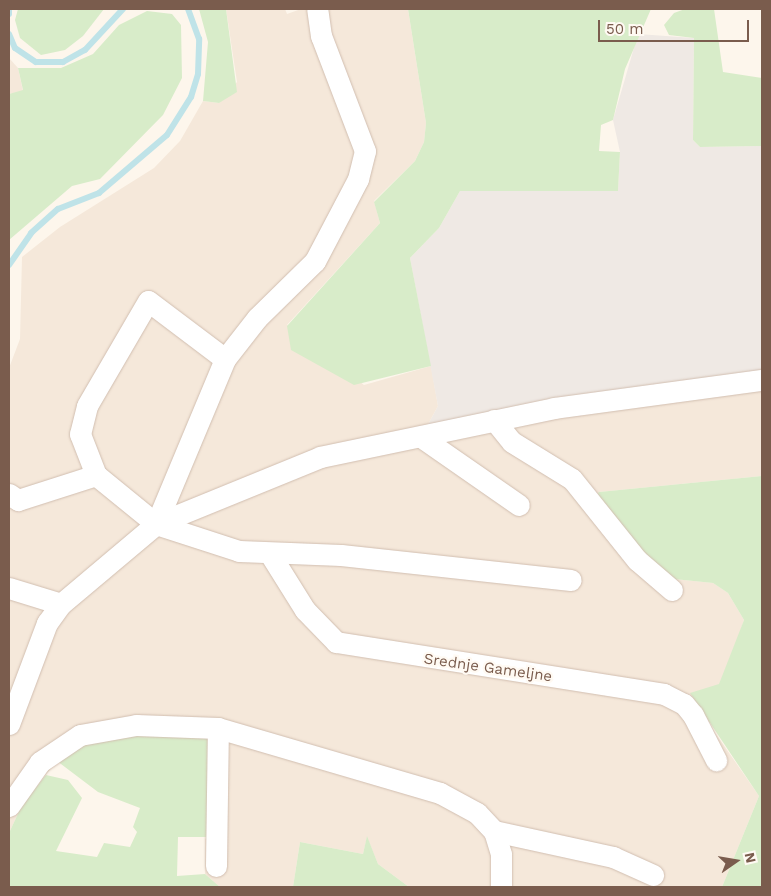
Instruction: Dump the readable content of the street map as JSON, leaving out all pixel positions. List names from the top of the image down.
{
  "streets": {
    "street": ["Srednje Gameljne"]
  },
  "scale_bar": "50 m",
  "north": "right"
}
